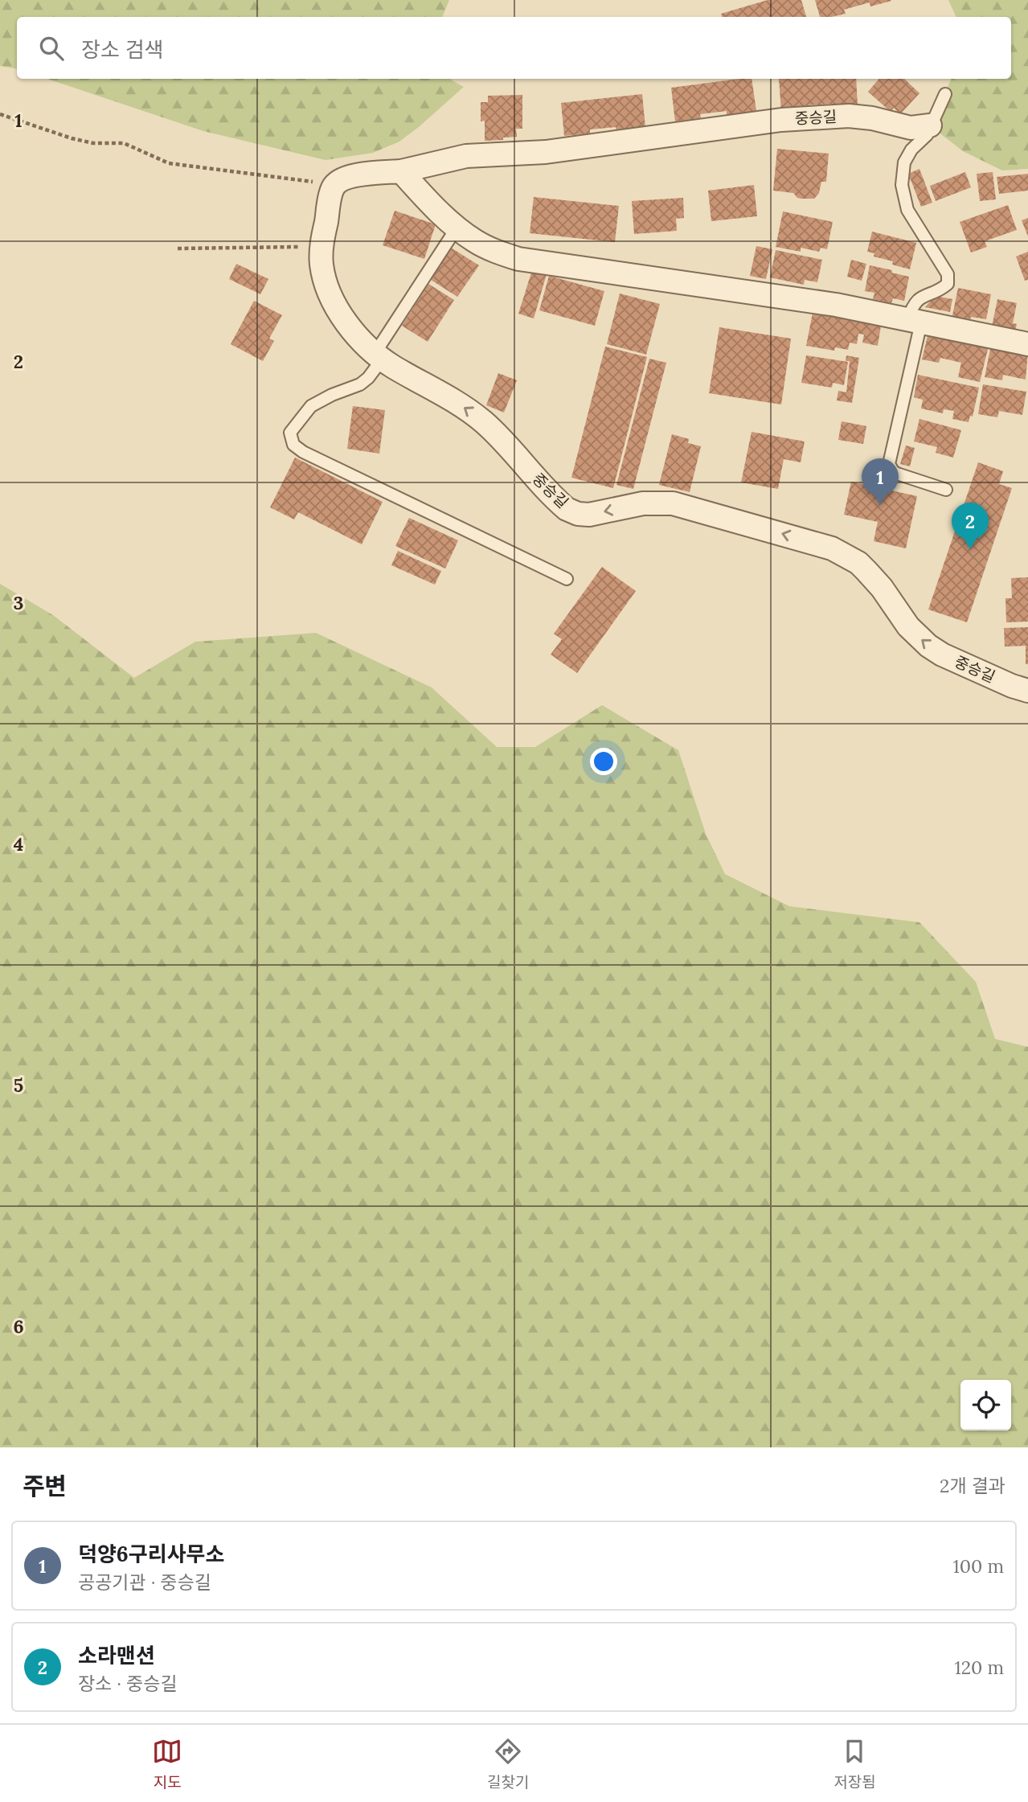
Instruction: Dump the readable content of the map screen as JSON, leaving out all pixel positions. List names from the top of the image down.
{
  "streets": {
    "street": ["중승길"]
  },
  "one_way": ["중승길"],
  "page": {
    "search": "장소 검색",
    "pins": ["1", "2"],
    "heading": ["주변", "2개 결과"],
    "list": [
      {
        "mark": "1",
        "name": "덕양6구리사무소",
        "note": "공공기관 · 중승길",
        "value": "100 m"
      },
      {
        "mark": "2",
        "name": "소라맨션",
        "note": "장소 · 중승길",
        "value": "120 m"
      }
    ],
    "nav": ["지도", "길찾기", "저장됨"]
  },
  "grid": {
    "rows": [
      "1",
      "2",
      "3",
      "4",
      "5",
      "6"
    ]
  }
}
